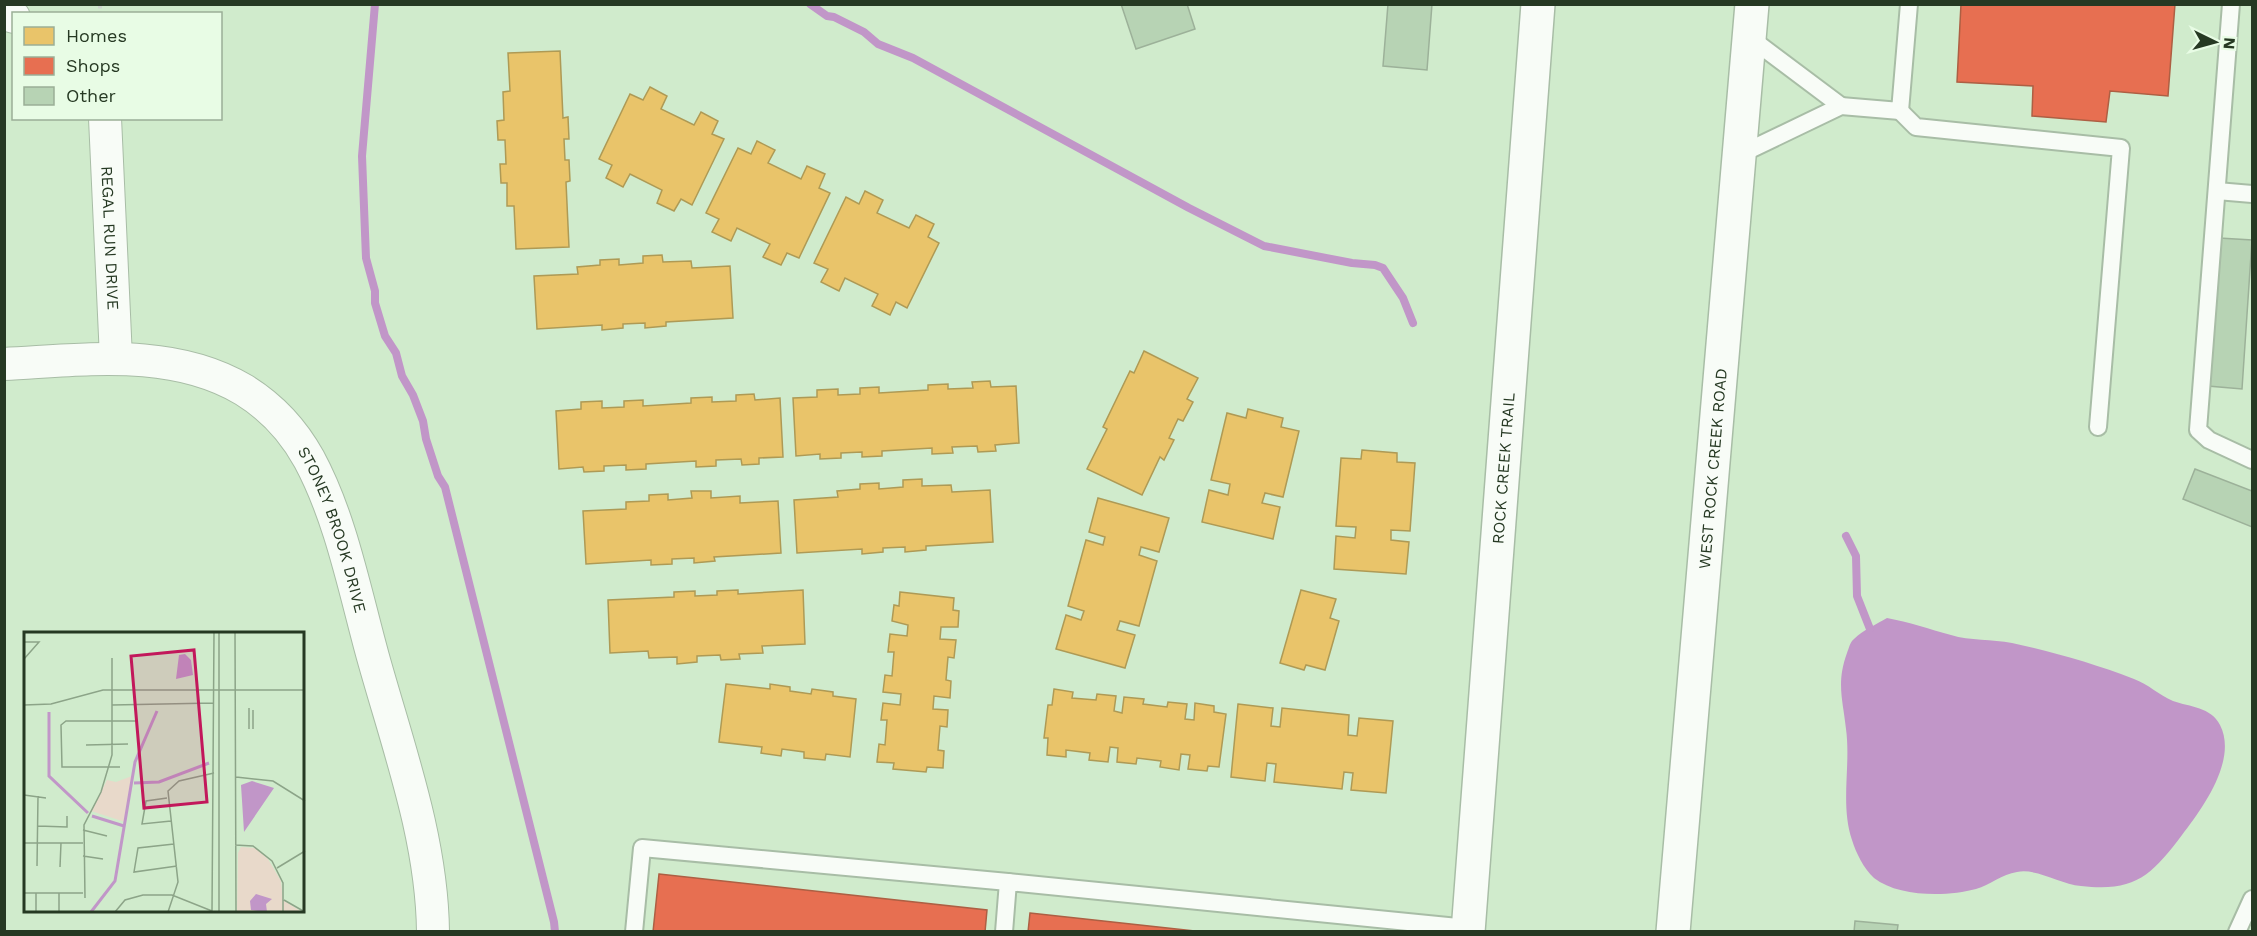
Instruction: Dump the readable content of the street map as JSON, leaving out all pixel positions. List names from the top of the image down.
{
  "streets": {
    "street": [
      "REGAL RUN DRIVE",
      "ROCK CREEK TRAIL",
      "WEST ROCK CREEK ROAD",
      "STONEY BROOK DRIVE"
    ]
  },
  "crossings": [
    ["REGAL RUN DRIVE", "STONEY BROOK DRIVE"]
  ],
  "legend": ["Homes", "Shops", "Other"],
  "north": "right"
}
